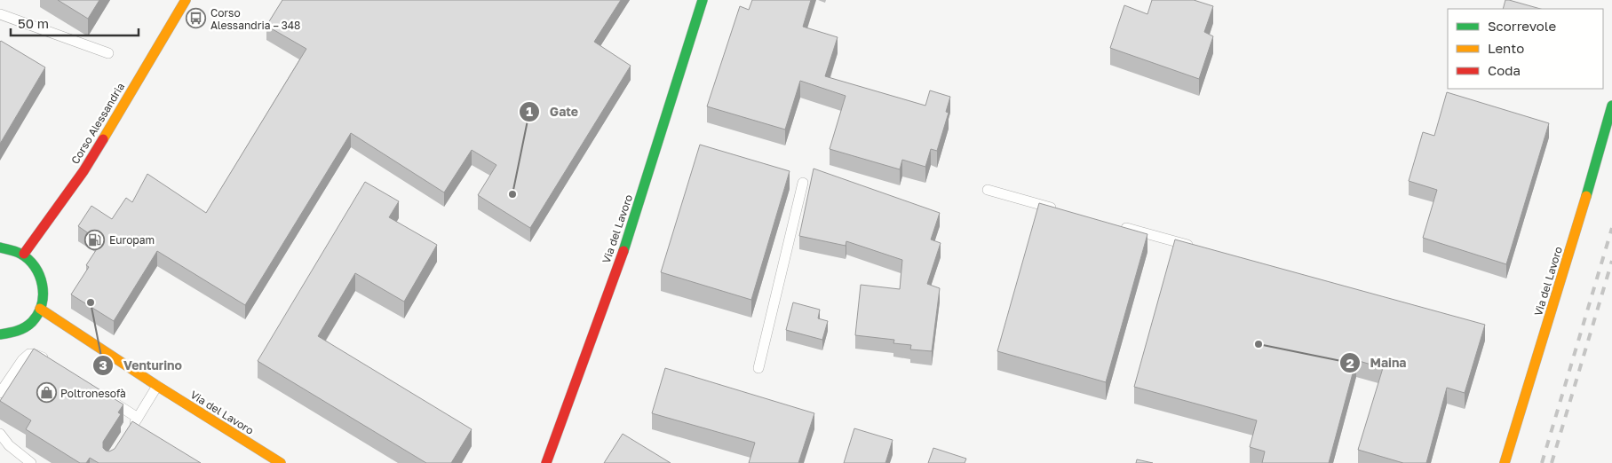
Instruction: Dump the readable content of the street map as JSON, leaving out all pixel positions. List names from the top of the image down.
{
  "streets": {
    "street": ["Corso Alessandria", "Via del Lavoro"]
  },
  "places": {
    "bus stop": ["Corso Alessandria – 348"],
    "other": ["Gate", "Venturino", "Maina"],
    "fuel station": ["Europam"],
    "shop": ["Poltronesofà"]
  },
  "legend": ["Scorrevole", "Lento", "Coda"],
  "scale_bar": "50 m"
}
